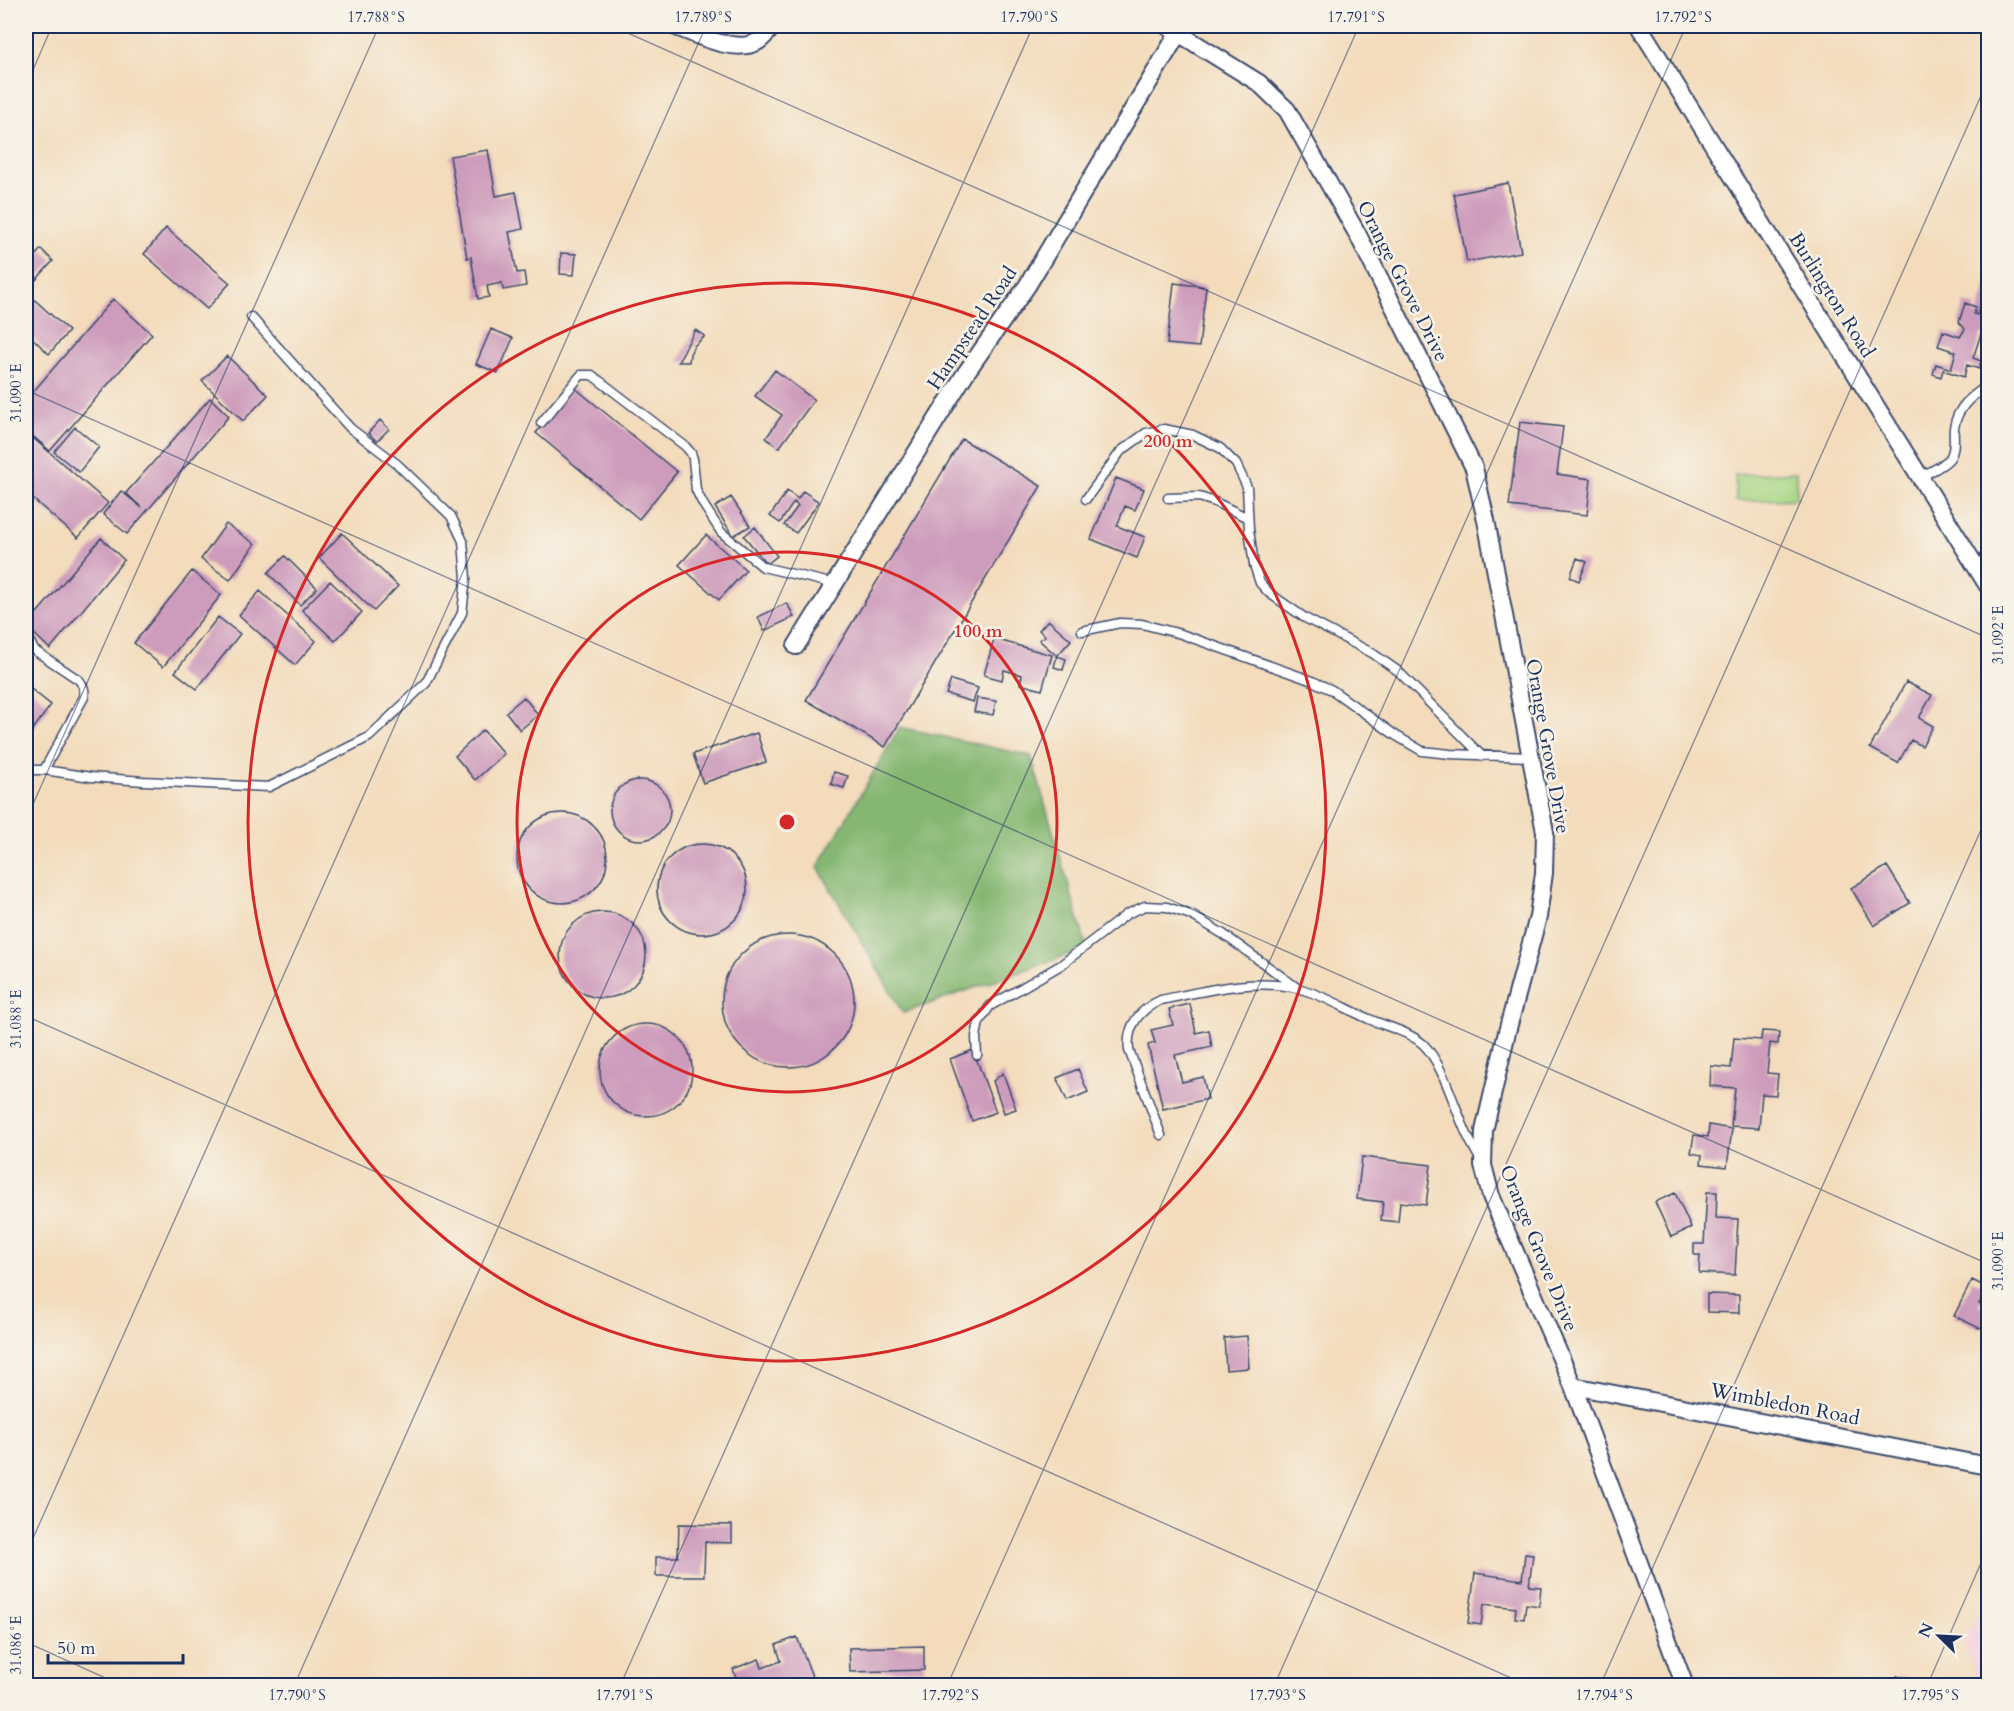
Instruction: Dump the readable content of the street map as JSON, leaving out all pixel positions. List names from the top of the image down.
{
  "streets": {
    "street": [
      "Orange Grove Drive",
      "Burlington Road",
      "Hampstead Road",
      "Wimbledon Road"
    ]
  },
  "crossings": [
    ["Orange Grove Drive", "Hampstead Road"],
    ["Orange Grove Drive", "Wimbledon Road"]
  ],
  "scale_bar": "50 m",
  "north": "top left",
  "coordinates": [
    "17.788°S",
    "17.789°S",
    "17.790°S",
    "17.791°S",
    "17.792°S",
    "31.090°E",
    "31.092°E",
    "31.088°E",
    "31.086°E",
    "17.793°S",
    "17.794°S",
    "17.795°S"
  ],
  "rings": ["200 m", "100 m"]
}
